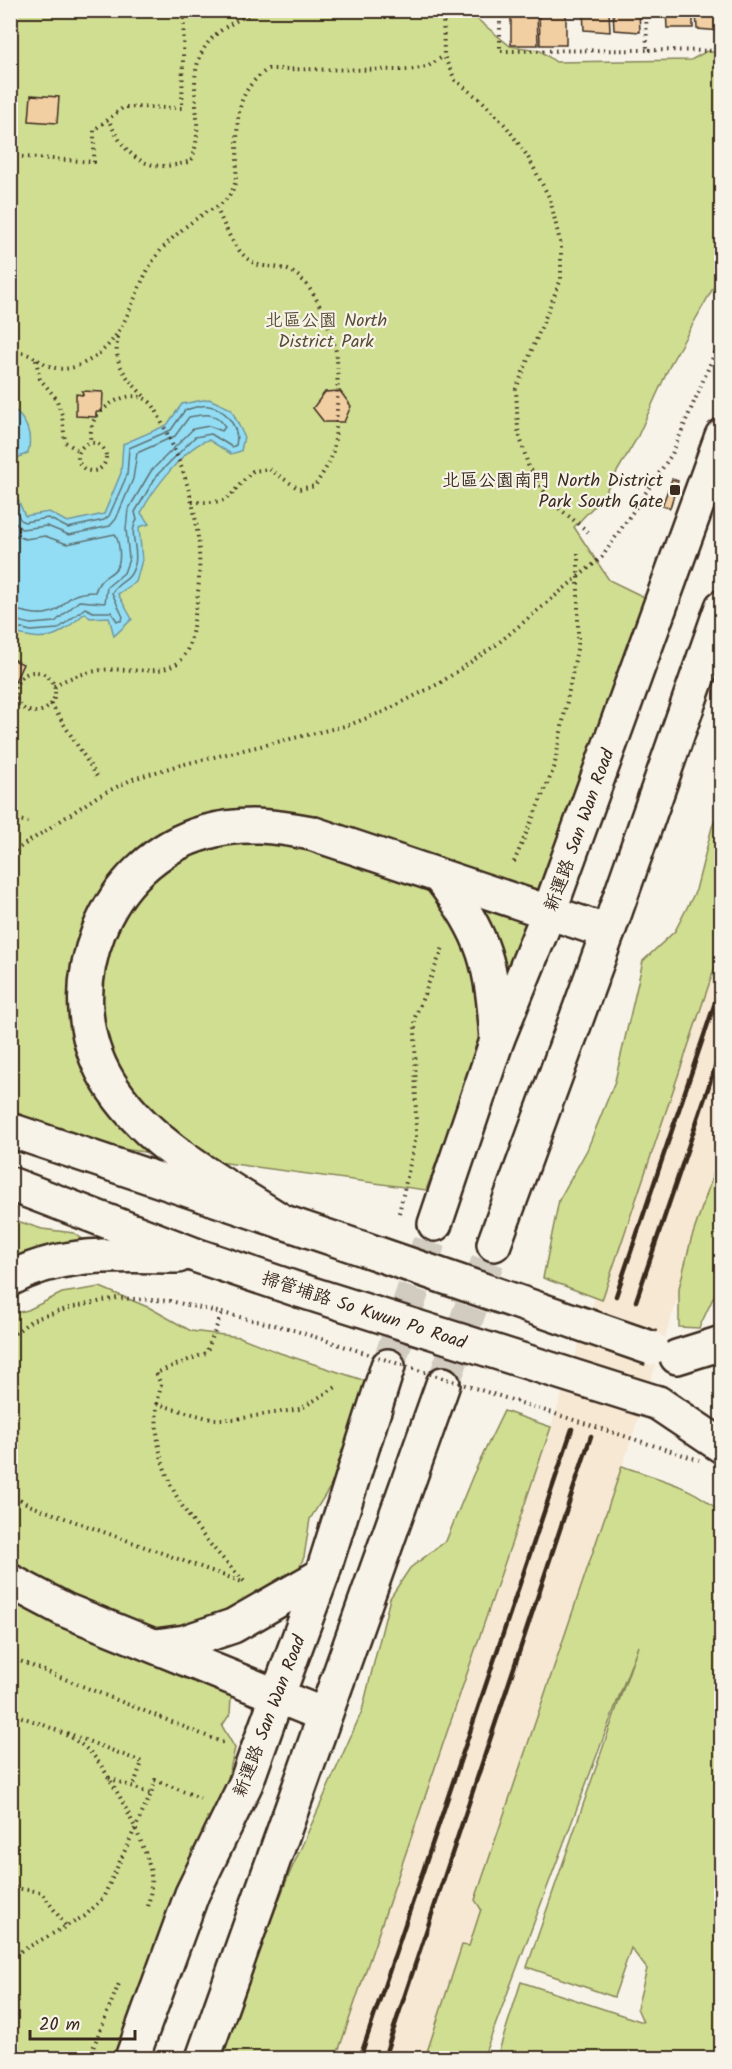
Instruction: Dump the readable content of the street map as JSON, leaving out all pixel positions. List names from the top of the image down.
{
  "streets": {
    "main road": ["新運路 San Wan Road", "掃管埔路 So Kwun Po Road"]
  },
  "parks": ["北區公園 North District Park"],
  "places": {
    "transit": ["北區公園南門 North District Park South Gate"]
  },
  "scale_bar": "20 m"
}
